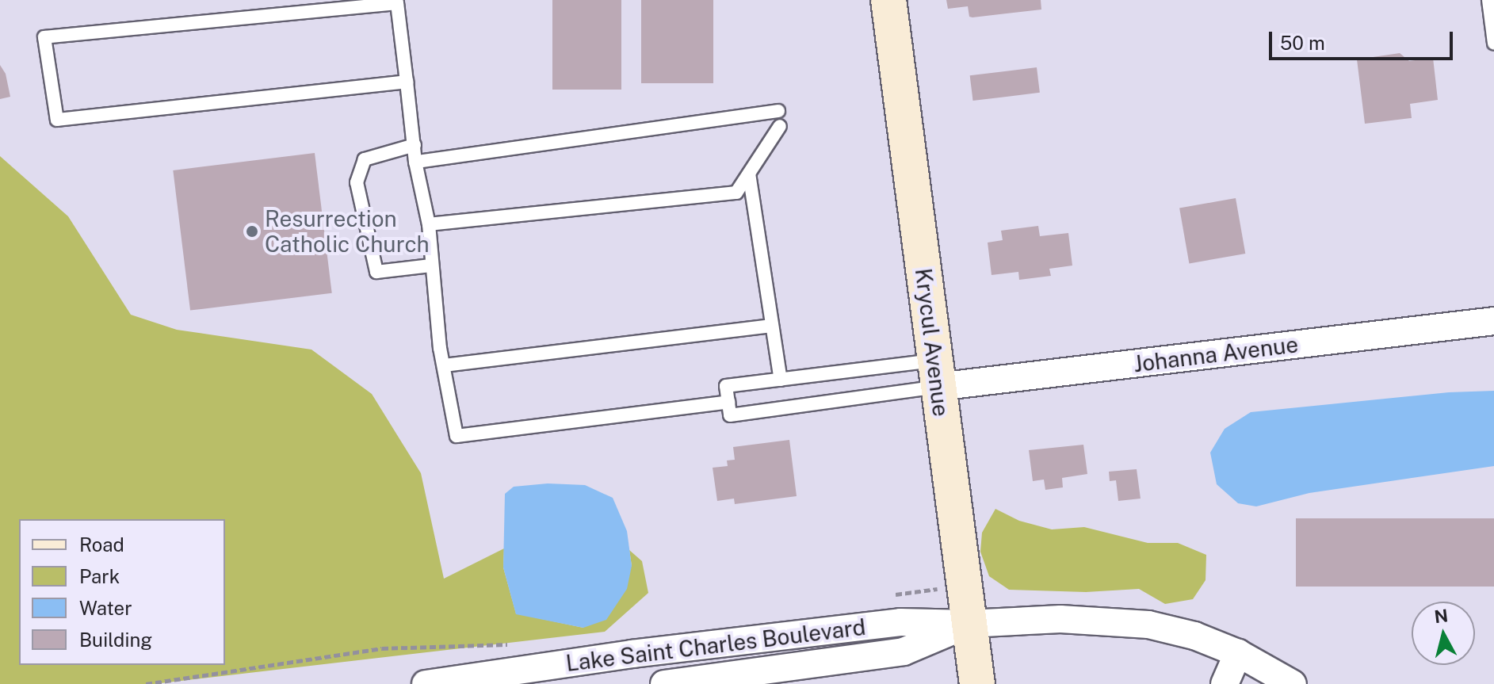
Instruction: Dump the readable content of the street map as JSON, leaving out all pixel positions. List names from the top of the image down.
{
  "streets": {
    "street": ["Krycul Avenue", "Johanna Avenue", "Lake Saint Charles Boulevard"]
  },
  "crossings": [
    ["Krycul Avenue", "Johanna Avenue"],
    ["Krycul Avenue", "Lake Saint Charles Boulevard"]
  ],
  "places": ["Resurrection Catholic Church"],
  "legend": [
    "Road",
    "Park",
    "Water",
    "Building"
  ],
  "scale_bar": "50 m",
  "north": "top"
}
